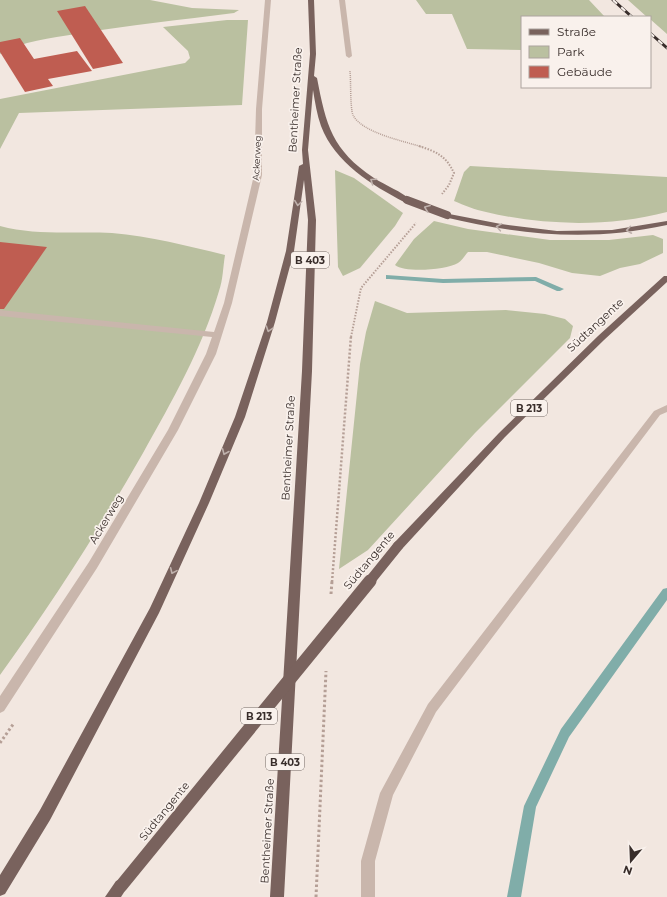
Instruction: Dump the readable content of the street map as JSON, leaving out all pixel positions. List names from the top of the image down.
{
  "streets": {
    "main road": [
      "Bentheimer Straße",
      "B 403",
      "Südtangente",
      "B 213"
    ],
    "street": ["Ackerweg"]
  },
  "legend": ["Straße", "Park", "Gebäude"],
  "north": "bottom"
}
